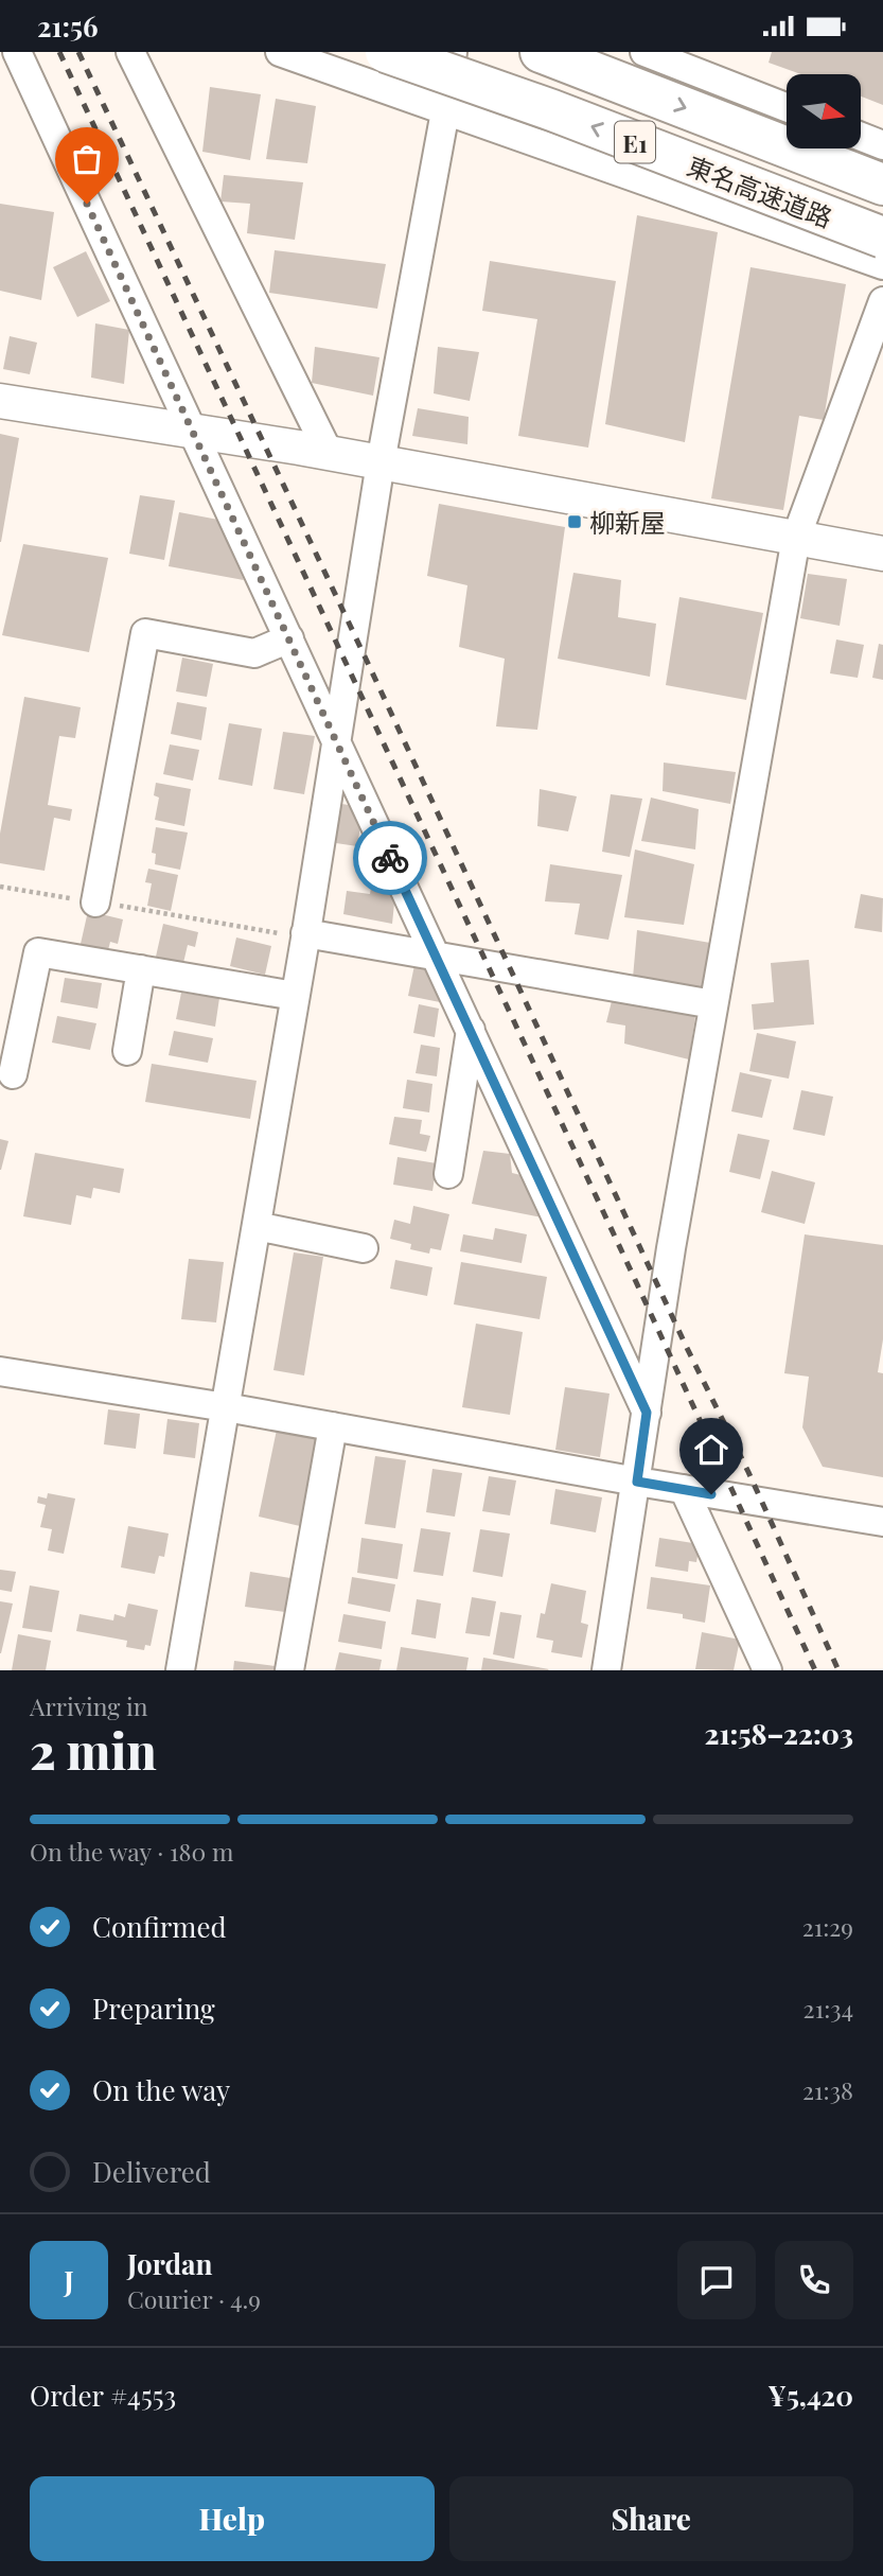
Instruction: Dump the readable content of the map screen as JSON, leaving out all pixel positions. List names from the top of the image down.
{
  "streets": {
    "highway": ["E1", "東名高速道路"]
  },
  "places": {
    "transit": ["柳新屋"]
  },
  "north": "right",
  "page": {
    "status": "21:56",
    "heading": ["2 min", "Arriving in", "21:58–22:03"],
    "panel": [
      "Jordan",
      "Courier · 4.9",
      "Order #4553",
      "¥5,420"
    ],
    "bar": "On the way · 180 m",
    "list": [
      ["Confirmed", "21:29"],
      ["Preparing", "21:34"],
      ["On the way", "21:38"],
      "Delivered"
    ],
    "round": "J",
    "buttons": ["Help", "Share"]
  }
}
